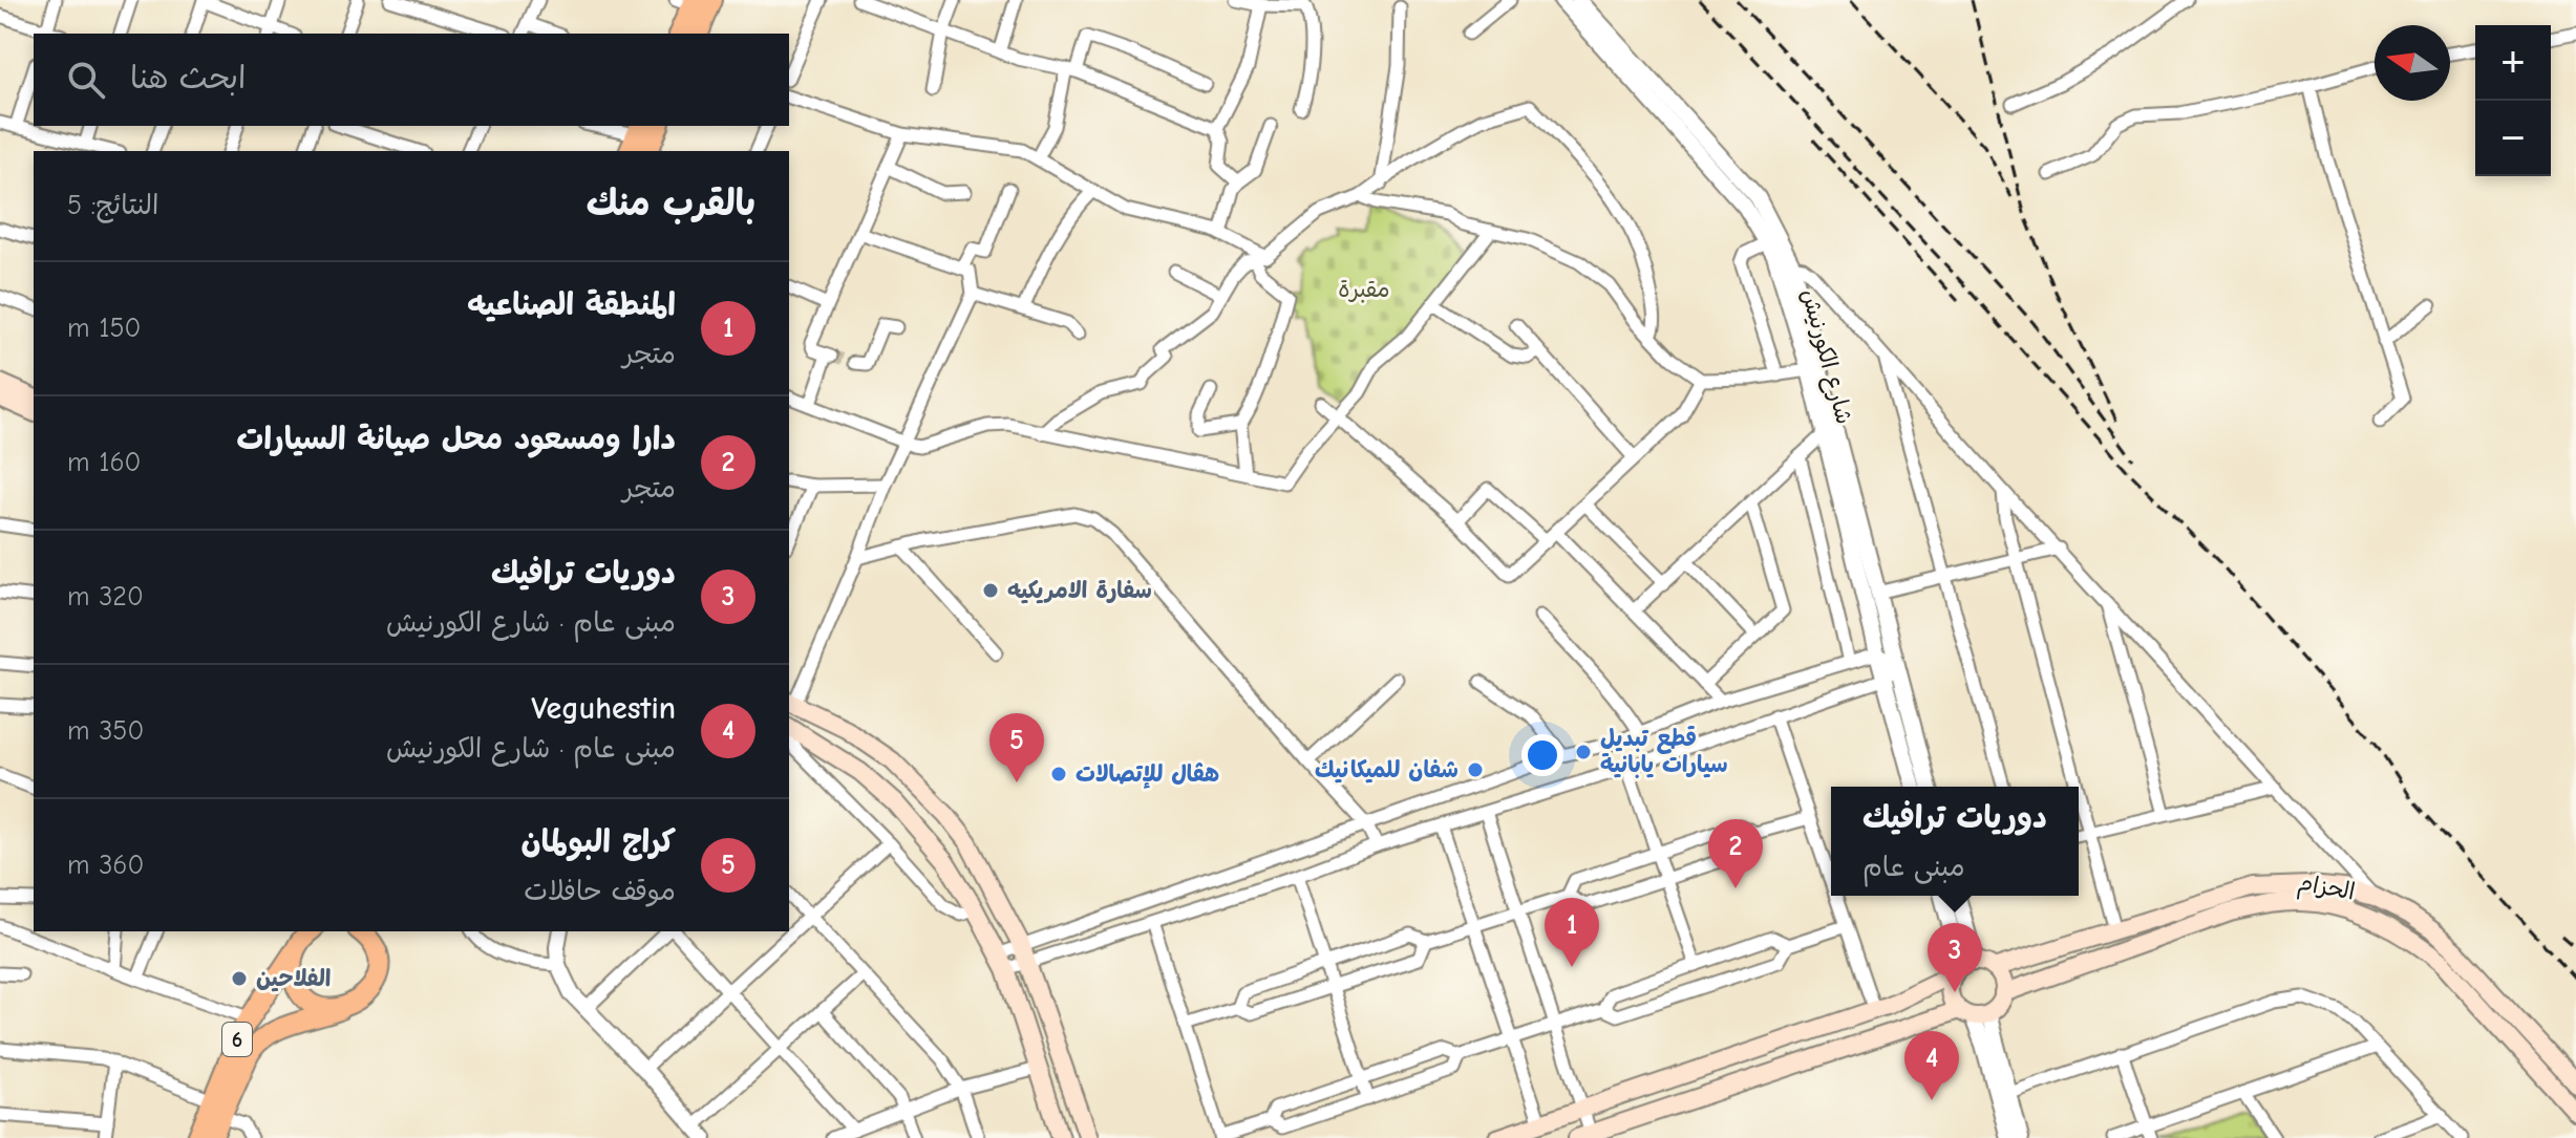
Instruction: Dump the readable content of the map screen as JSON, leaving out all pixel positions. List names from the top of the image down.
{
  "streets": {
    "highway": ["6"],
    "main road": ["الحزام"],
    "street": ["شارع الكورنيش"]
  },
  "parks": ["مقبرة"],
  "places": [
    "سفارة الامريكيه",
    "قطع تبديل سيارات يابانية",
    "شفان للميكانيك",
    "هڤال للإتصالات",
    "الفلاحين"
  ],
  "north": "left",
  "page": {
    "map_buttons": ["+", "−"],
    "search": "ابحث هنا",
    "heading": ["بالقرب منك", "النتائج: 5"],
    "list": [
      {
        "mark": "1",
        "name": "المنطقة الصناعيه",
        "note": "متجر",
        "value": "150 m"
      },
      {
        "mark": "2",
        "name": "دارا ومسعود محل صيانة السيارات",
        "note": "متجر",
        "value": "160 m"
      },
      {
        "mark": "3",
        "name": "دوريات ترافيك",
        "note": "مبنى عام · شارع الكورنيش",
        "value": "320 m"
      },
      {
        "mark": "4",
        "name": "Veguhestin",
        "note": "مبنى عام · شارع الكورنيش",
        "value": "350 m"
      },
      {
        "mark": "5",
        "name": "كراج البولمان",
        "note": "موقف حافلات",
        "value": "360 m"
      }
    ],
    "pins": [
      "5",
      "2",
      "1",
      "3",
      "4"
    ],
    "popup": ["دوريات ترافيك", "مبنى عام"]
  }
}
